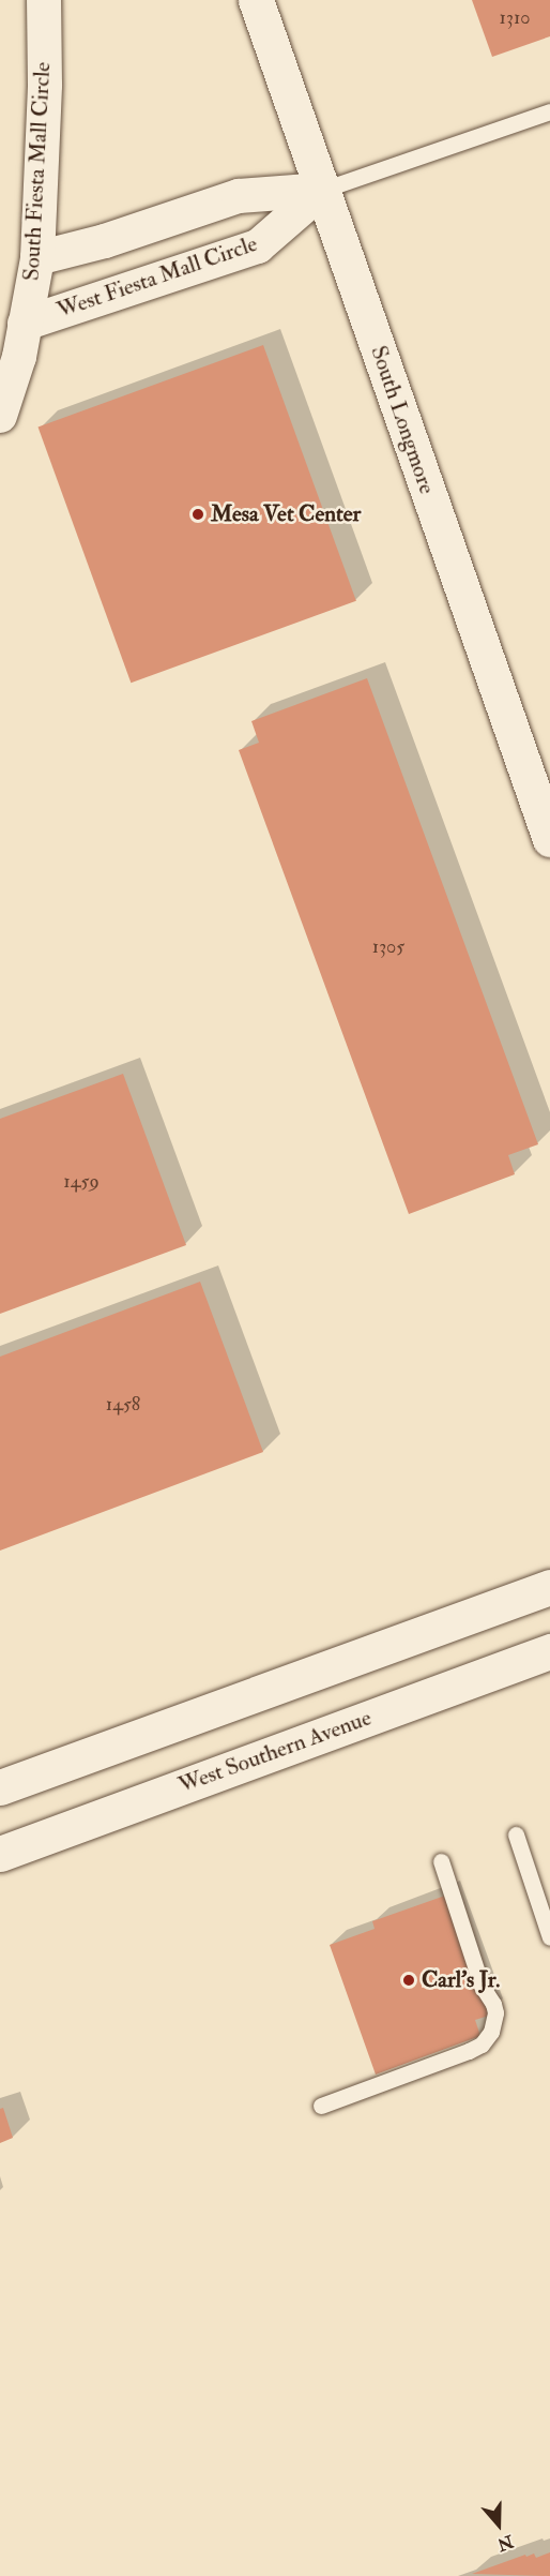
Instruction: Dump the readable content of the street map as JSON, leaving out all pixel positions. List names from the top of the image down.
{
  "streets": {
    "main road": ["South Longmore", "West Southern Avenue"],
    "street": ["South Fiesta Mall Circle", "West Fiesta Mall Circle"]
  },
  "crossings": [
    ["South Fiesta Mall Circle", "West Fiesta Mall Circle"],
    ["West Fiesta Mall Circle", "South Longmore"]
  ],
  "places": ["Mesa Vet Center", "Carl's Jr."],
  "house_numbers": [
    "1310",
    "1305",
    "1459",
    "1458"
  ],
  "north": "bottom"
}
